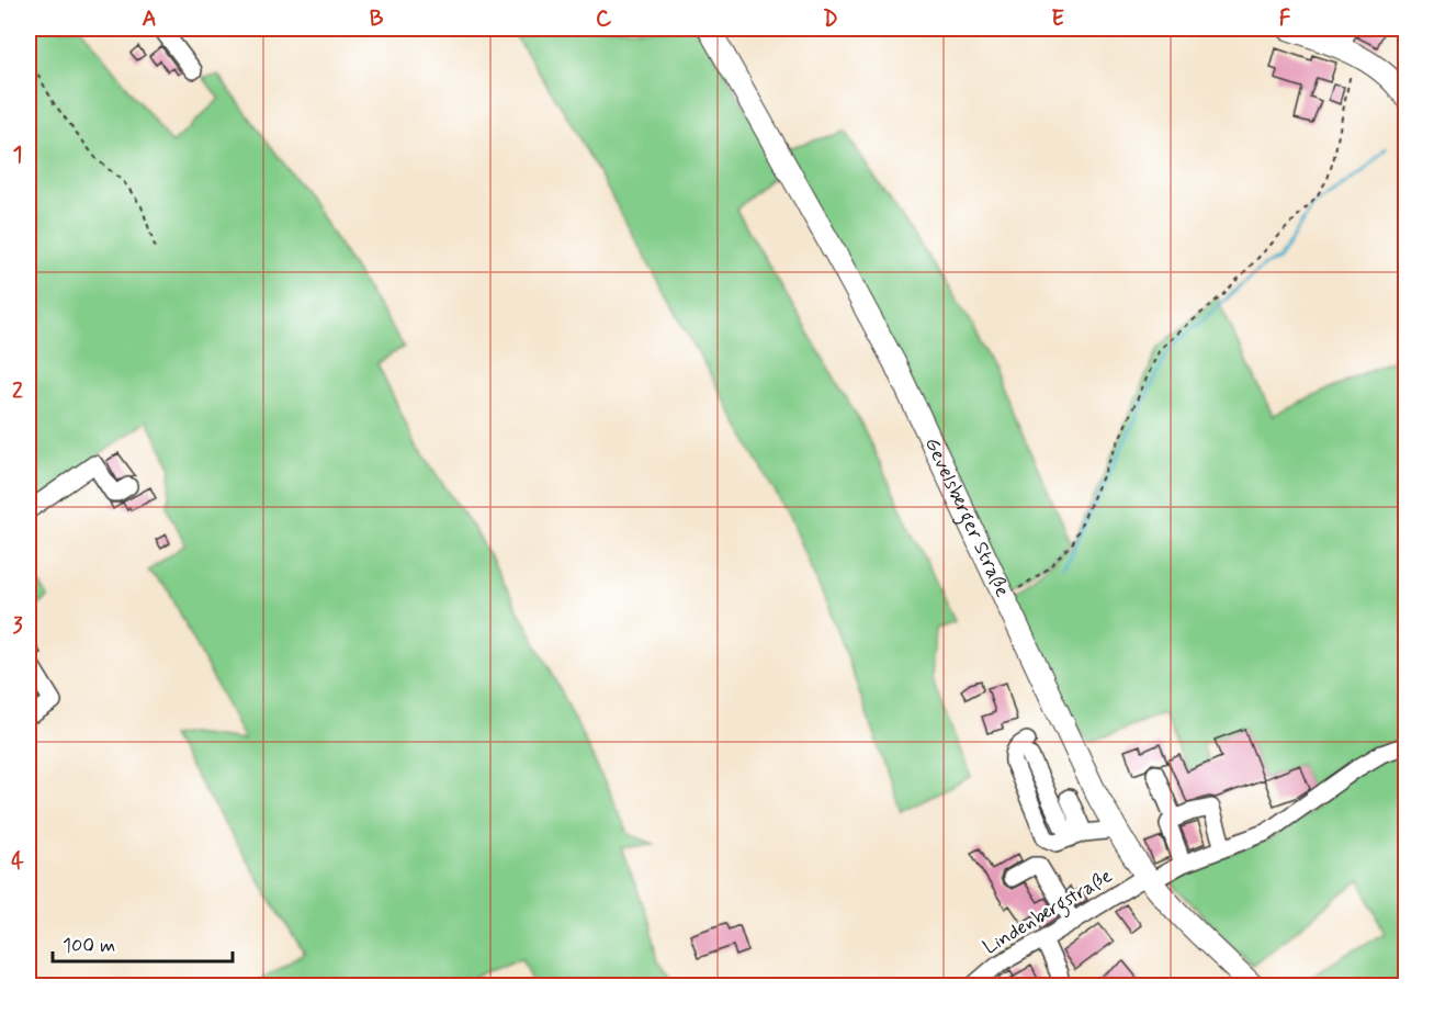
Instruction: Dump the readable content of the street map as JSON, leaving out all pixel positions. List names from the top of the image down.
{
  "streets": {
    "main road": ["Gevelsberger Straße"],
    "street": ["Lindenbergstraße"]
  },
  "crossings": [
    ["Gevelsberger Straße", "Lindenbergstraße"]
  ],
  "scale_bar": "100 m",
  "grid": {
    "columns": [
      "A",
      "B",
      "C",
      "D",
      "E",
      "F"
    ],
    "rows": [
      "1",
      "2",
      "3",
      "4"
    ]
  }
}
